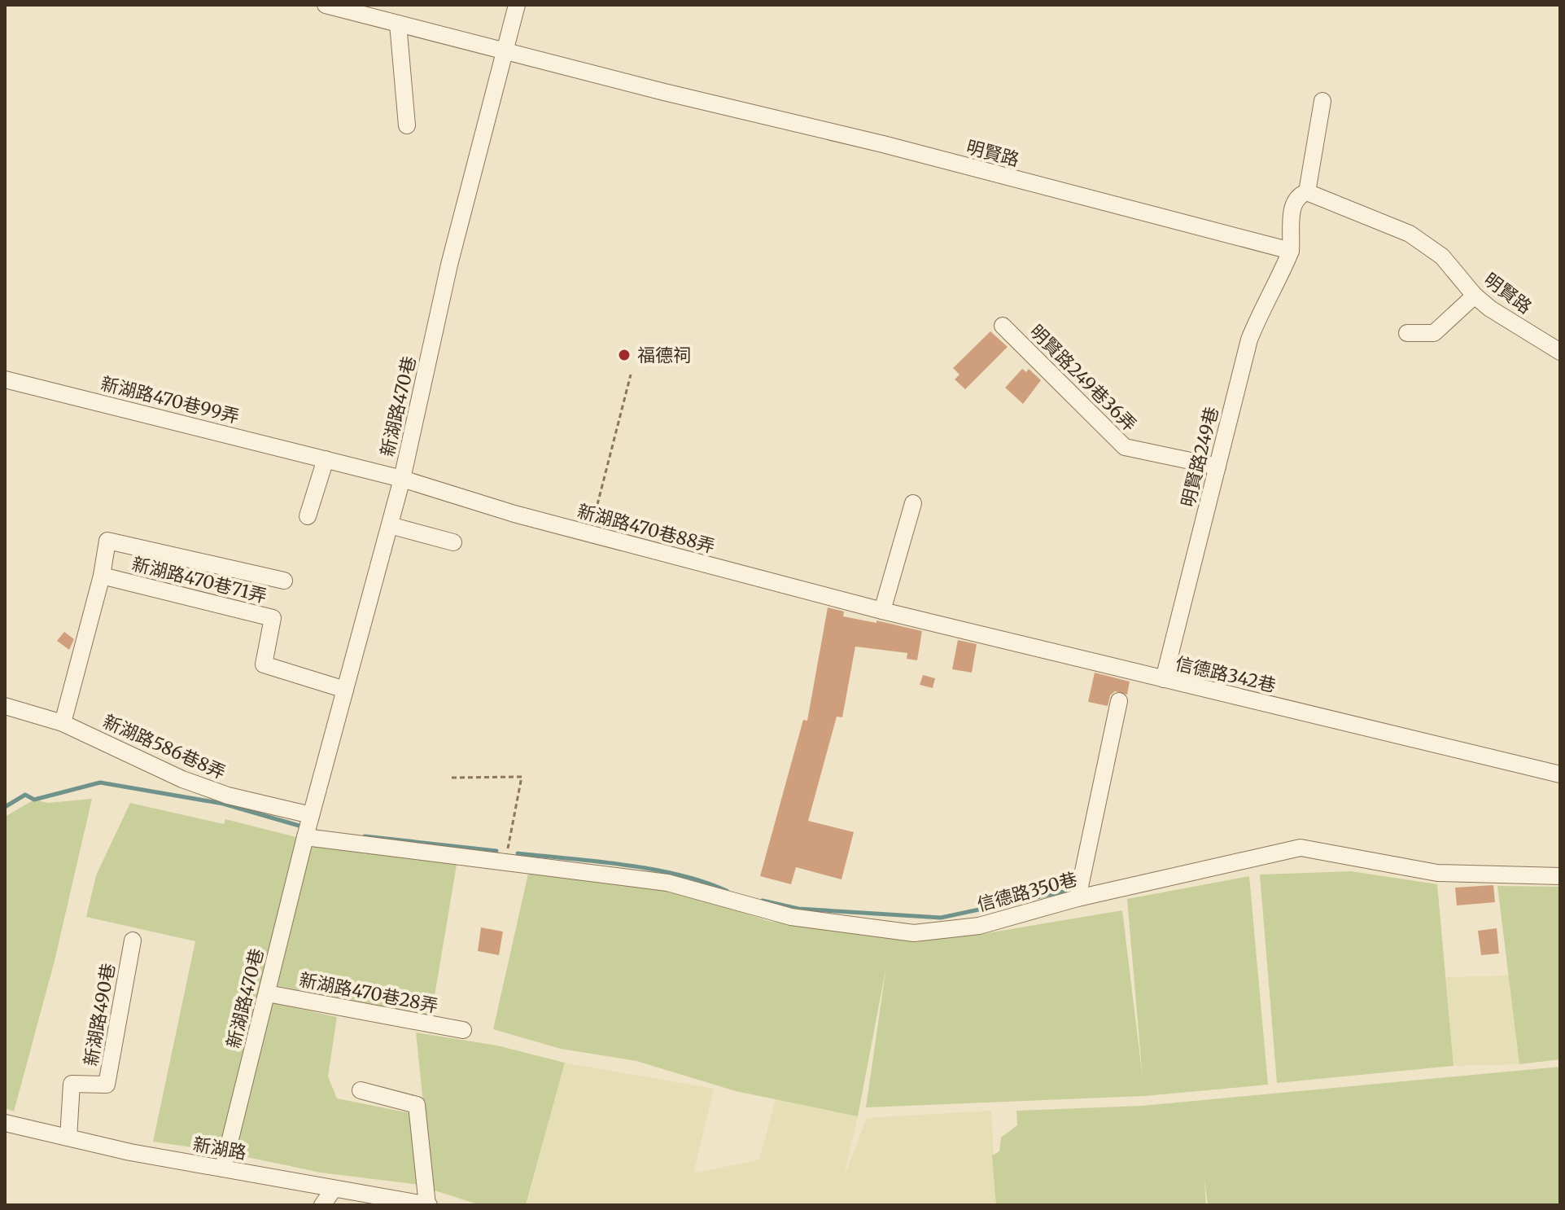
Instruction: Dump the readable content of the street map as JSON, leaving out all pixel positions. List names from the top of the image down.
{
  "streets": {
    "street": [
      "明賢路",
      "明賢路249巷36弄",
      "新湖路470巷99弄",
      "新湖路470巷",
      "明賢路249巷",
      "新湖路470巷88弄",
      "新湖路470巷71弄",
      "信德路342巷",
      "新湖路586巷8弄",
      "信德路350巷",
      "新湖路470巷28弄",
      "新湖路490巷",
      "新湖路"
    ]
  },
  "crossings": [
    ["明賢路", "新湖路470巷"],
    ["明賢路", "明賢路249巷"],
    ["明賢路249巷36弄", "明賢路249巷"],
    ["新湖路470巷99弄", "新湖路470巷"],
    ["新湖路470巷99弄", "新湖路470巷88弄"],
    ["新湖路470巷", "新湖路470巷88弄"],
    ["新湖路470巷", "新湖路470巷71弄"],
    ["新湖路470巷", "新湖路586巷8弄"],
    ["新湖路470巷", "信德路350巷"],
    ["新湖路470巷", "新湖路470巷28弄"],
    ["新湖路470巷", "新湖路"],
    ["明賢路249巷", "信德路342巷"],
    ["新湖路470巷88弄", "信德路342巷"],
    ["新湖路470巷71弄", "新湖路586巷8弄"],
    ["新湖路490巷", "新湖路"]
  ],
  "places": ["福德祠"]
}
